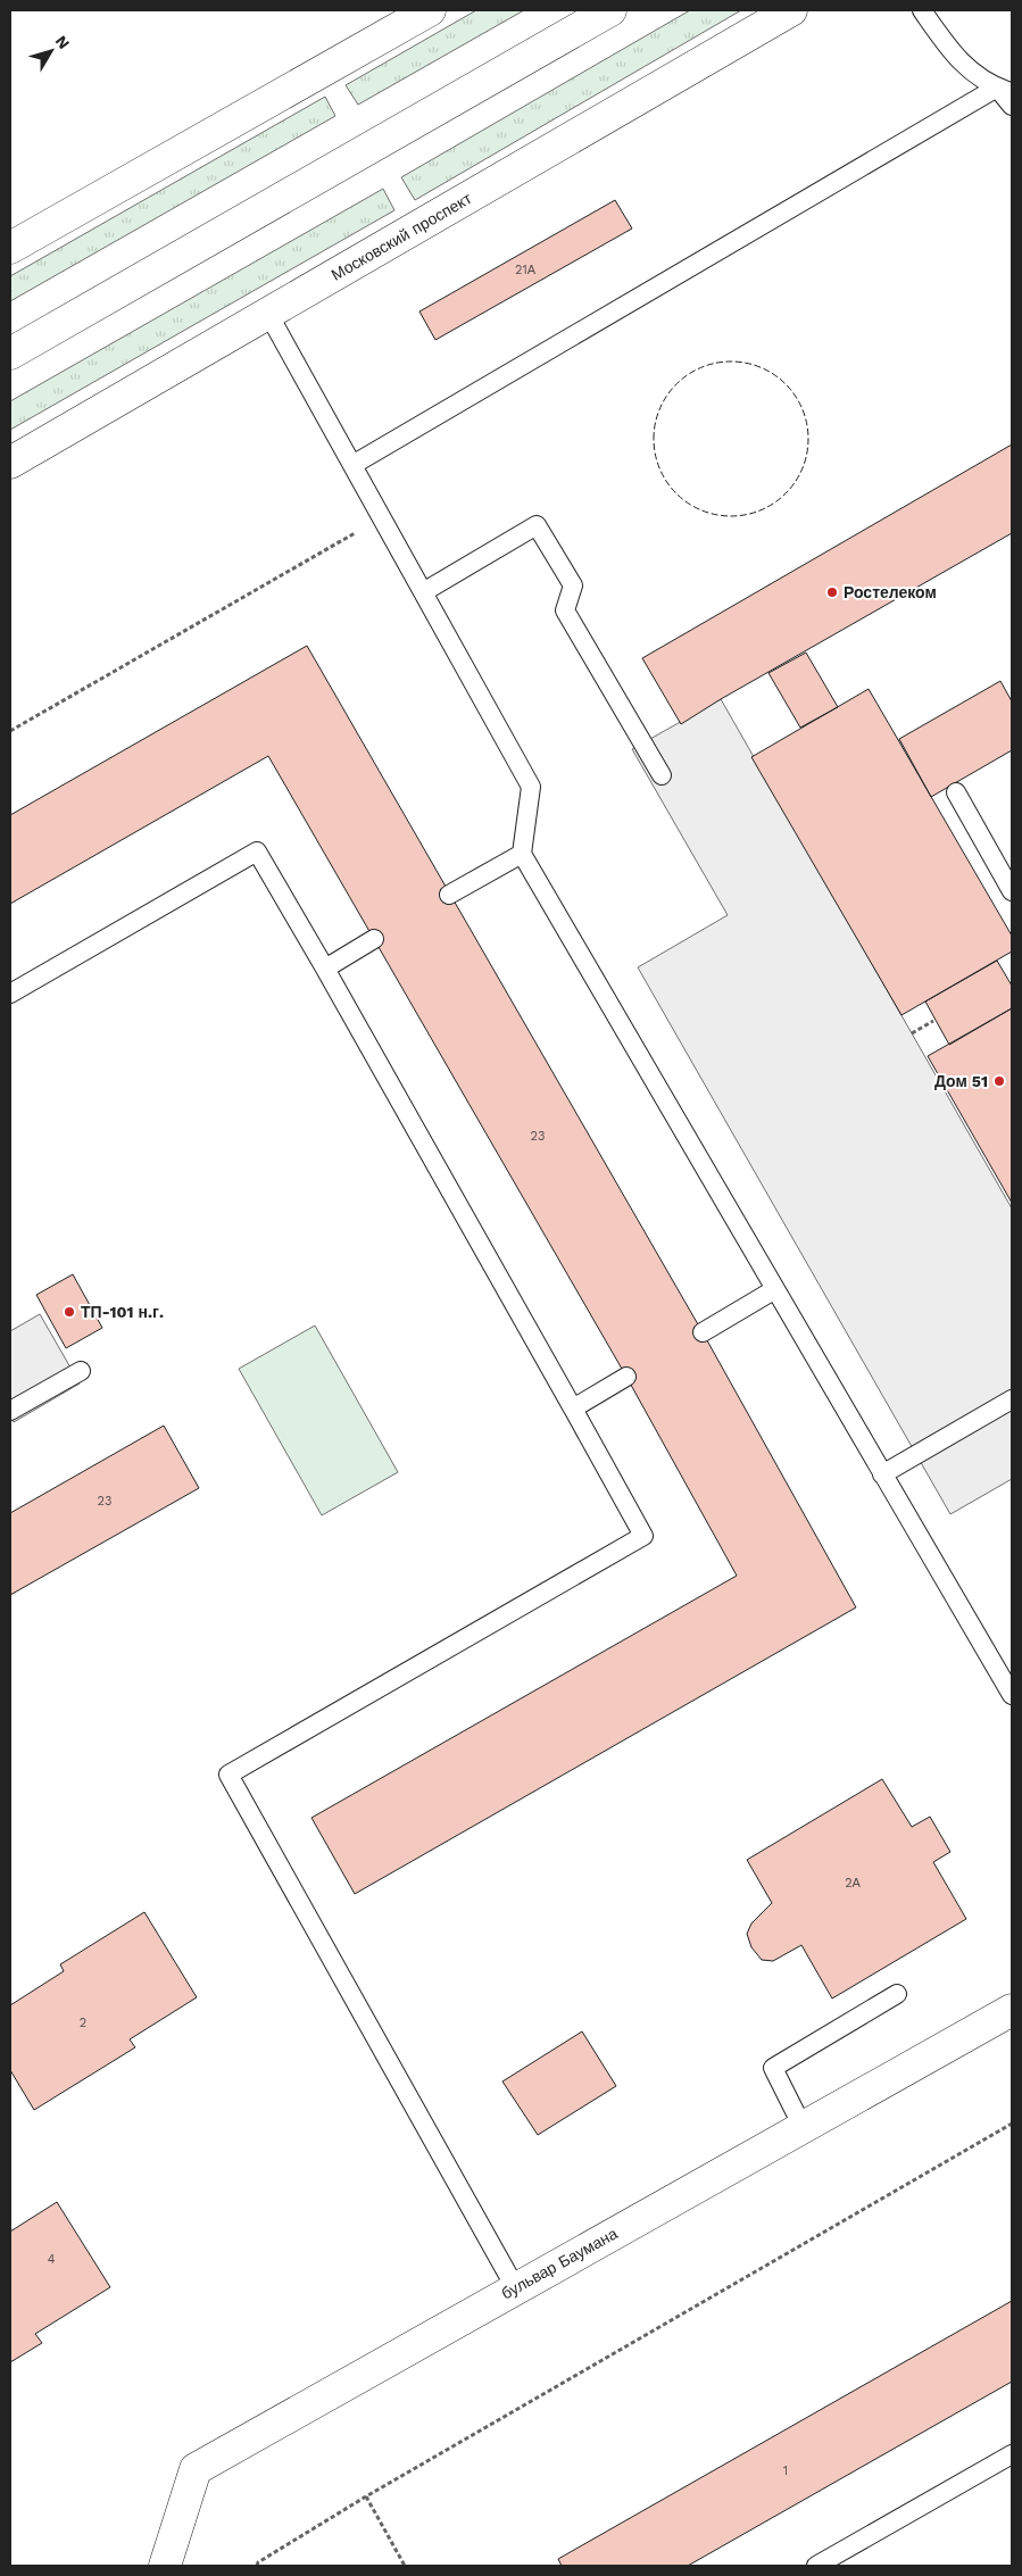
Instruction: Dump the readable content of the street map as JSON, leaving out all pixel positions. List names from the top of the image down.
{
  "streets": {
    "main road": ["Московский проспект", "бульвар Баумана"]
  },
  "places": ["Ростелеком", "Дом 51", "ТП-101 н.г."],
  "house_numbers": [
    "21А",
    "23",
    "23",
    "2А",
    "2",
    "4",
    "1"
  ],
  "north": "top right"
}
